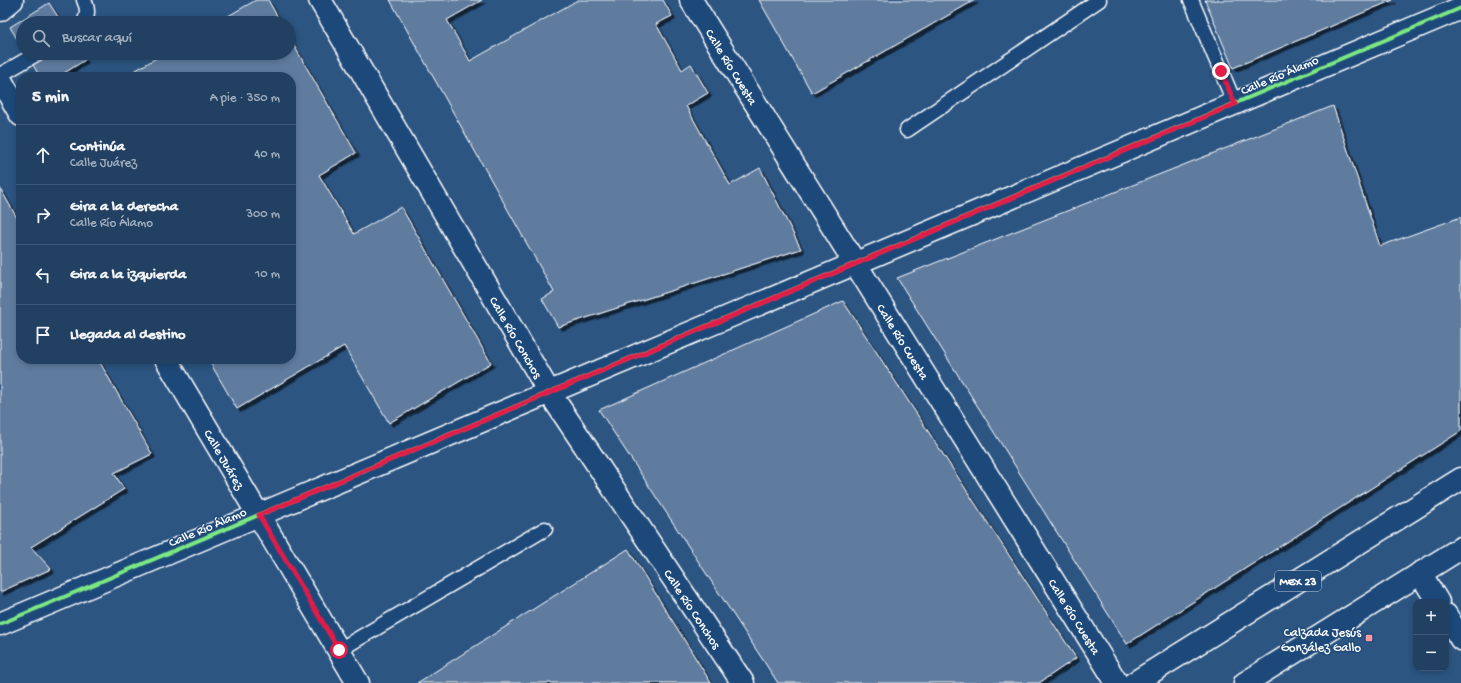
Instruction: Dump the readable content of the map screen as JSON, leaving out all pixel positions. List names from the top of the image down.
{
  "streets": {
    "street": [
      "Calle Río Cuesta",
      "Calle Río Álamo",
      "Calle Río Conchos",
      "Calle Juárez",
      "MEX 23"
    ]
  },
  "crossings": [
    ["Calle Río Cuesta", "Calle Río Álamo"],
    ["Calle Río Álamo", "Calle Río Conchos"],
    ["Calle Río Álamo", "Calle Juárez"]
  ],
  "places": {
    "transit": ["Calzada Jesús González Gallo"]
  },
  "page": {
    "search": "Buscar aquí",
    "heading": ["5 min", "A pie · 350 m"],
    "list": [
      ["Continúa", "Calle Juárez", "40 m"],
      ["Gira a la derecha", "Calle Río Álamo", "300 m"],
      ["Gira a la izquierda", "10 m"],
      "Llegada al destino"
    ],
    "map_buttons": ["+", "−"]
  }
}
